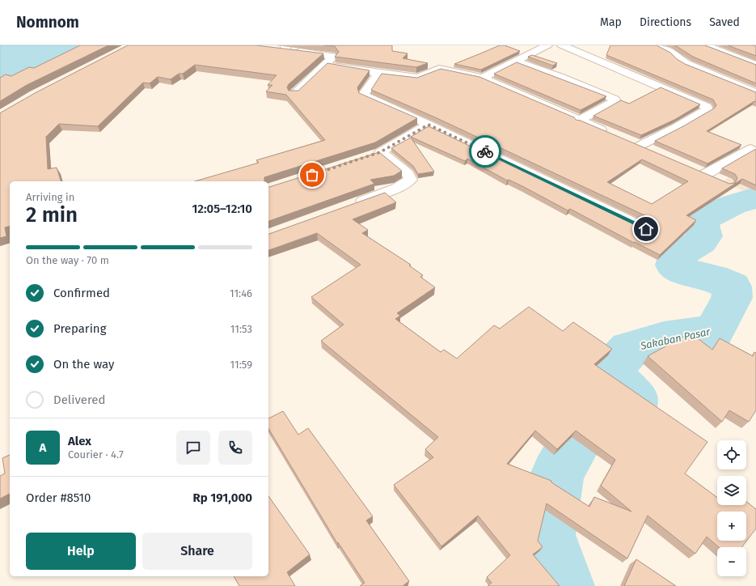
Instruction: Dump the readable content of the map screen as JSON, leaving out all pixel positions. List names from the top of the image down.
{
  "water": ["Sakaban Pasar"],
  "page": {
    "header": "Nomnom",
    "nav": ["Map", "Directions", "Saved"],
    "heading": ["2 min", "Arriving in", "12:05–12:10"],
    "panel": [
      "Alex",
      "Courier · 4.7",
      "Order #8510",
      "Rp 191,000"
    ],
    "bar": "On the way · 70 m",
    "list": [
      ["Confirmed", "11:46"],
      ["Preparing", "11:53"],
      ["On the way", "11:59"],
      "Delivered"
    ],
    "round": "A",
    "map_buttons": ["+", "−"],
    "buttons": ["Help", "Share"]
  }
}
